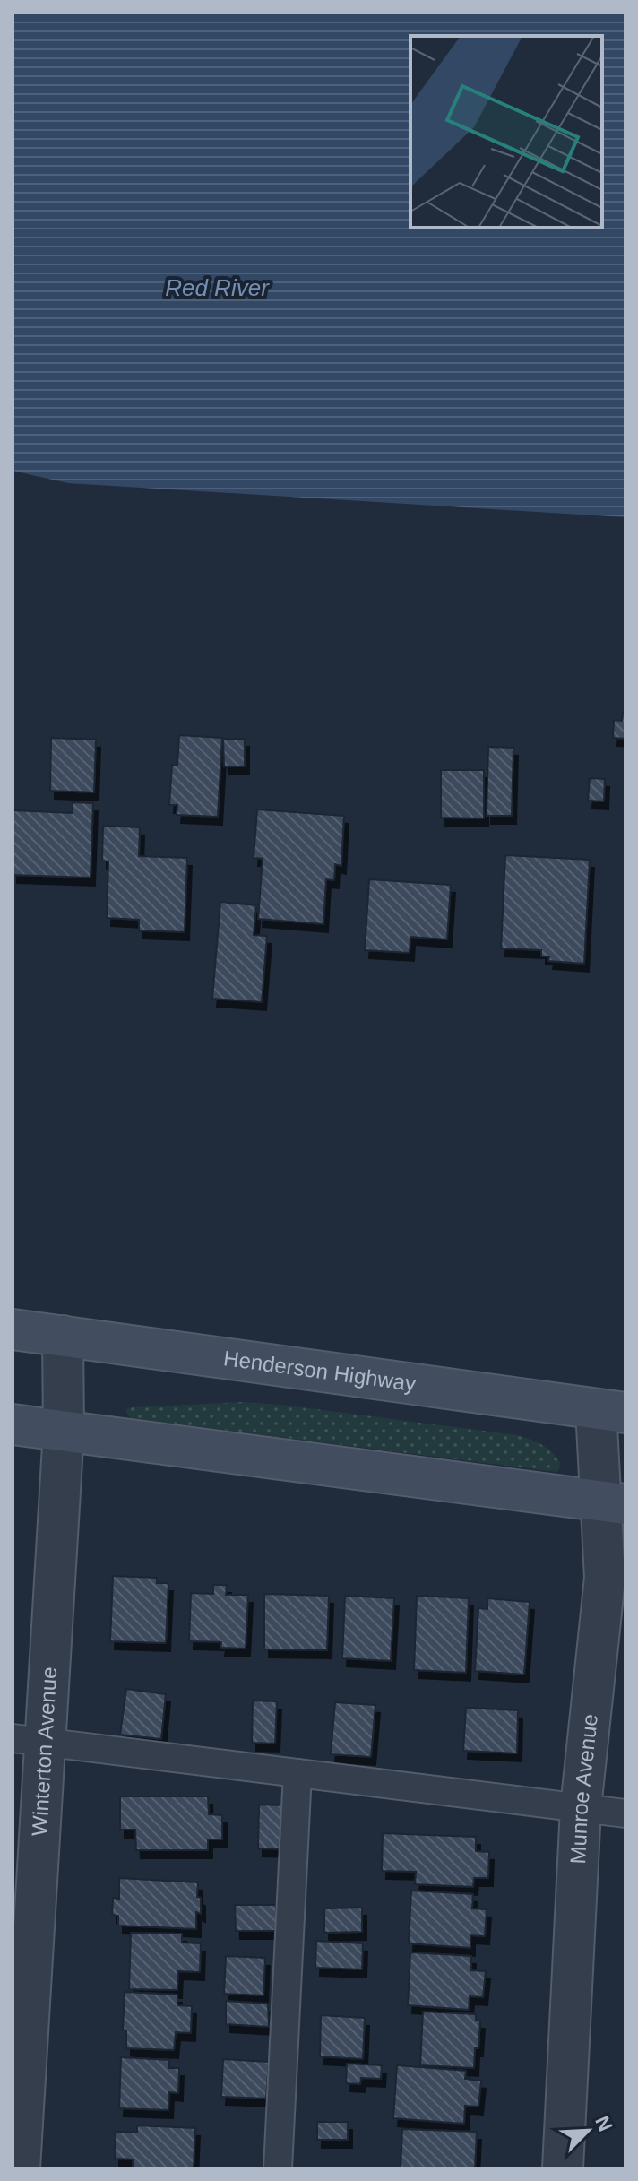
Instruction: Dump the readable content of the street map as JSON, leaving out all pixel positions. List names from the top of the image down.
{
  "streets": {
    "main road": ["Henderson Highway"],
    "street": ["Winterton Avenue", "Munroe Avenue"]
  },
  "crossings": [
    ["Henderson Highway", "Winterton Avenue"],
    ["Henderson Highway", "Munroe Avenue"]
  ],
  "water": ["Red River"],
  "north": "top right"
}
